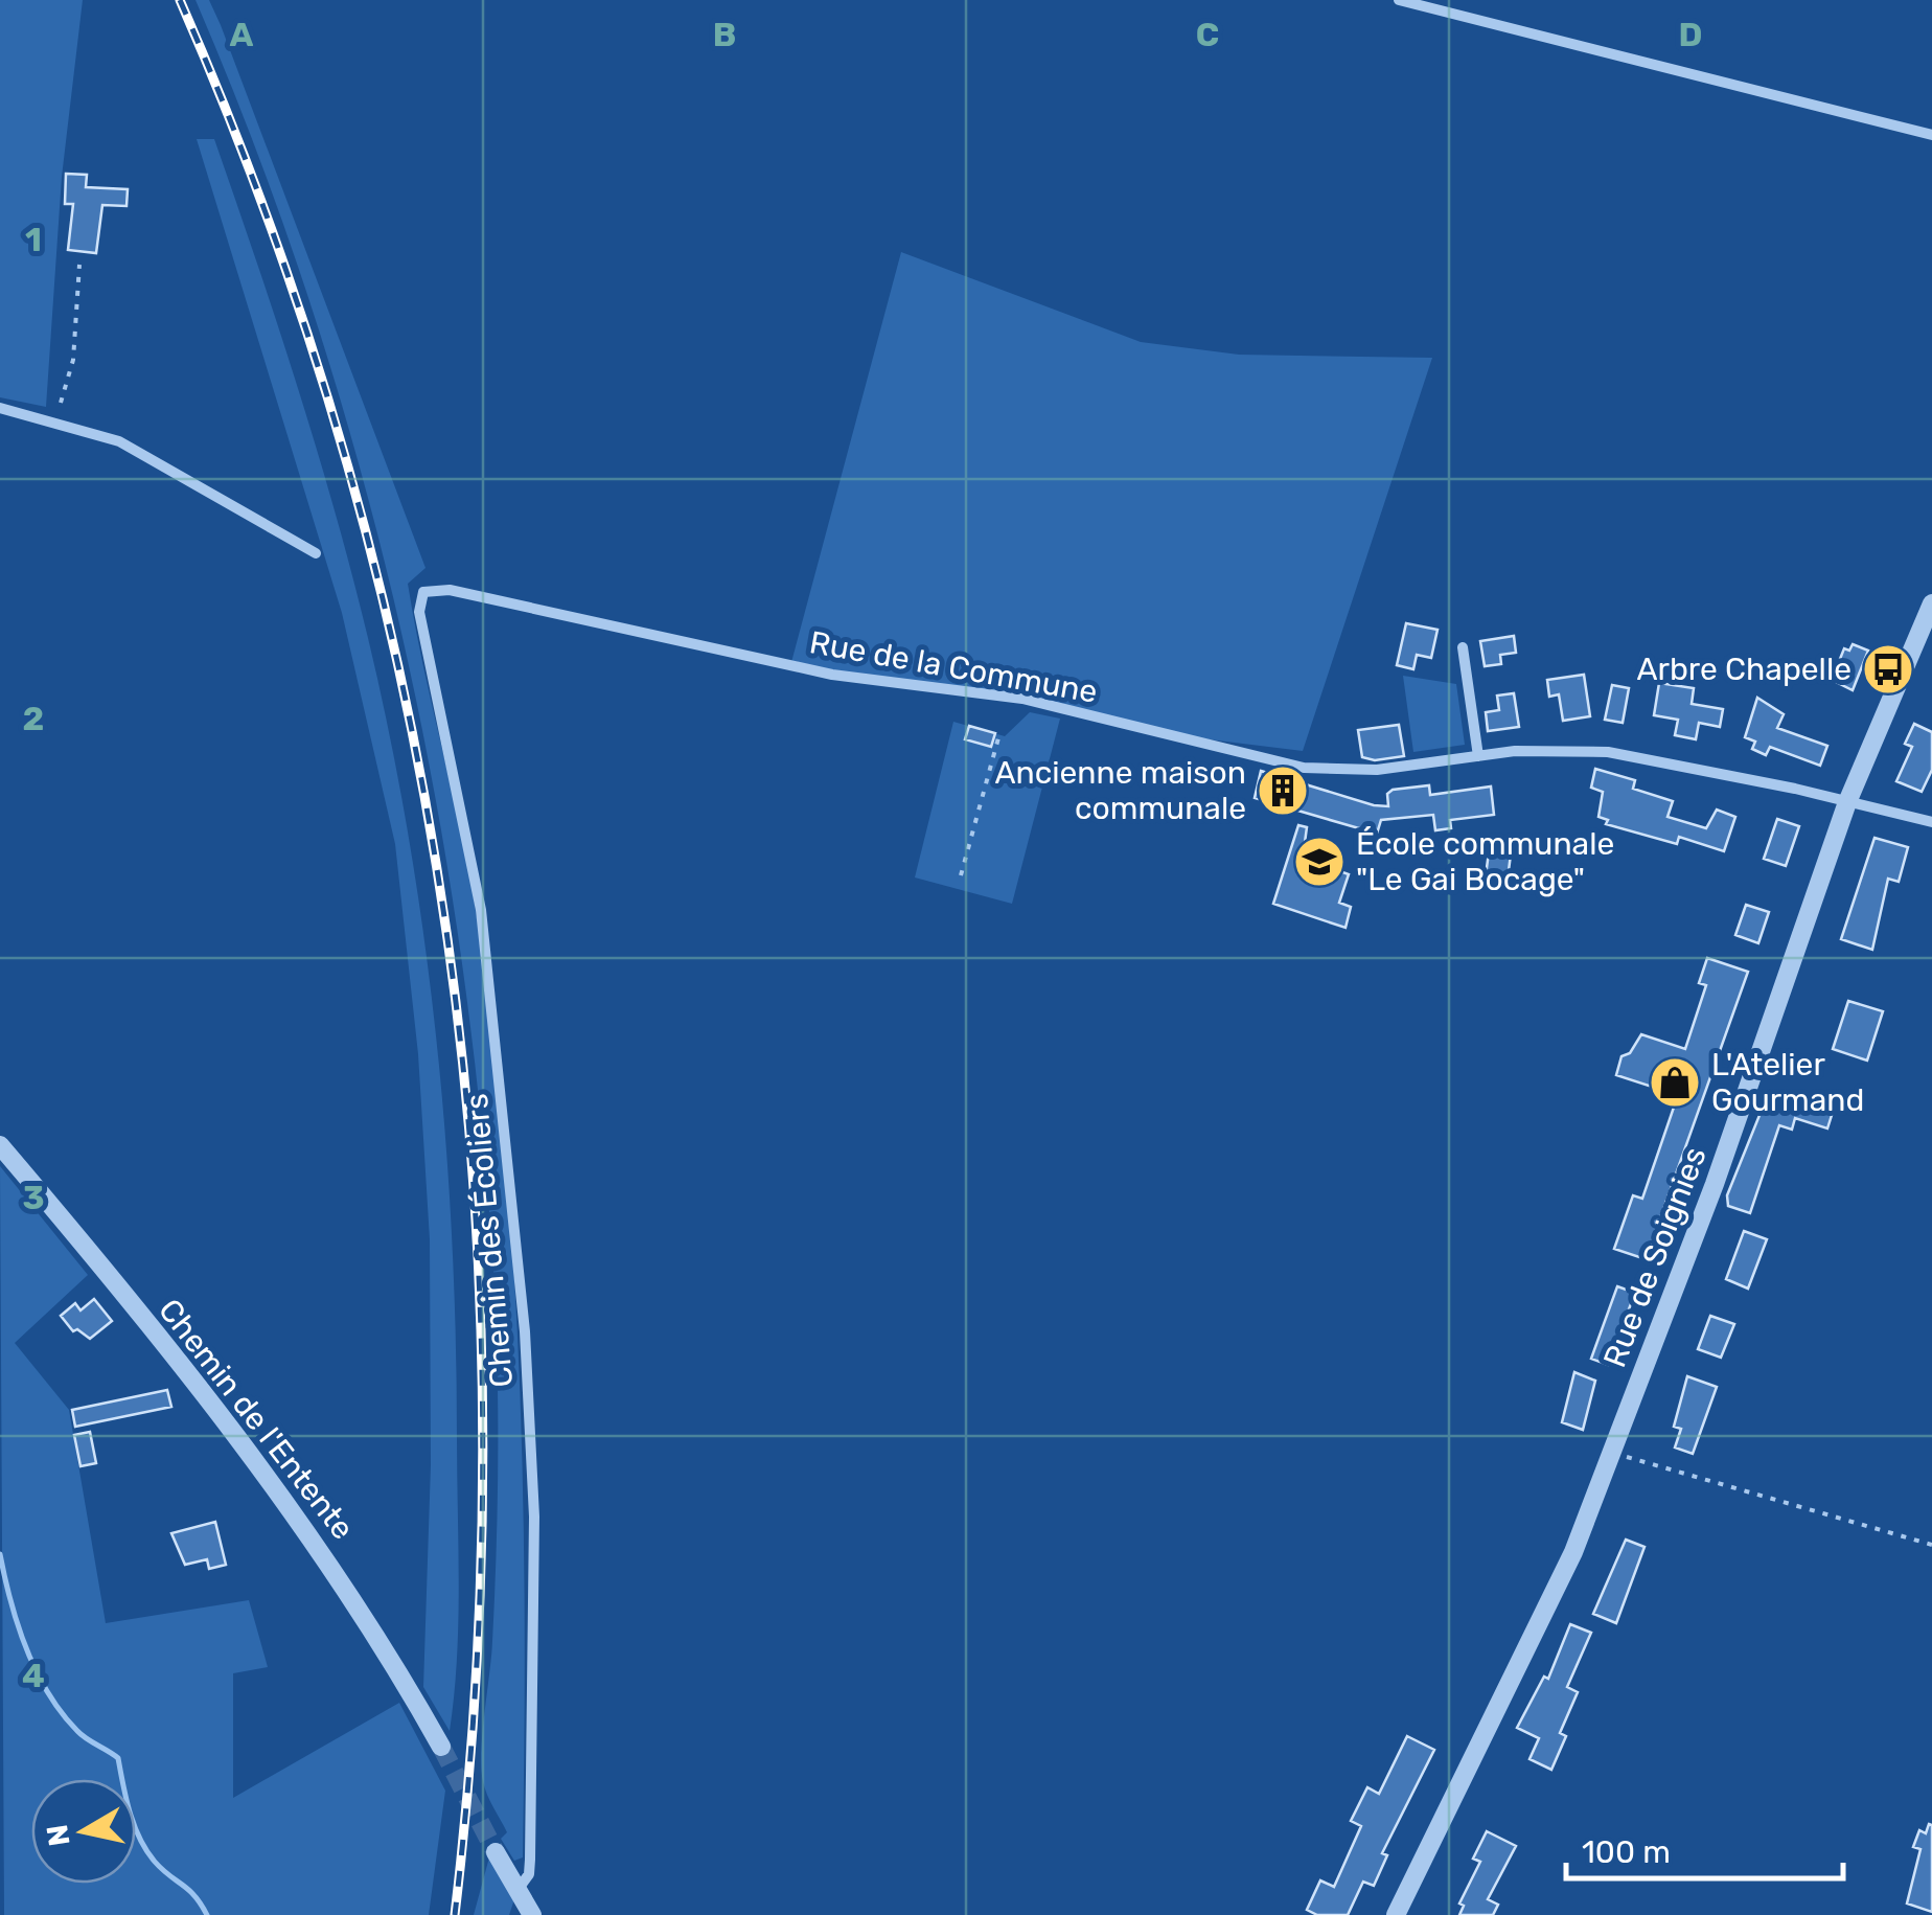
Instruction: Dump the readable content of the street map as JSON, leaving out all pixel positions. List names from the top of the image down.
{
  "streets": {
    "street": [
      "Rue de la Commune",
      "Chemin des Écoliers",
      "Rue de Soignies",
      "Chemin de l'Entente"
    ]
  },
  "crossings": [
    ["Rue de la Commune", "Chemin des Écoliers"],
    ["Rue de la Commune", "Rue de Soignies"]
  ],
  "places": {
    "bus stop": ["Arbre Chapelle"],
    "building": ["Ancienne maison communale"],
    "school or university": ["École communale \"Le Gai Bocage\""],
    "shop": ["L'Atelier Gourmand"]
  },
  "scale_bar": "100 m",
  "north": "left",
  "grid": {
    "columns": [
      "A",
      "B",
      "C",
      "D"
    ],
    "rows": [
      "1",
      "2",
      "3",
      "4"
    ]
  }
}
